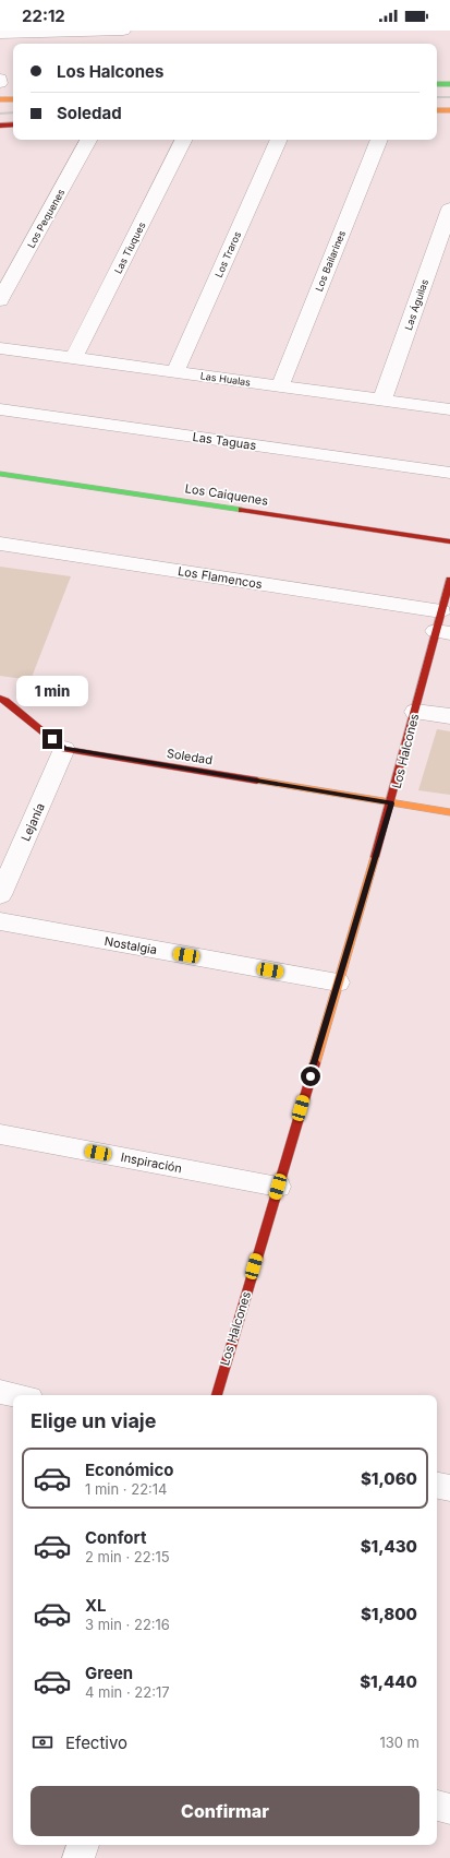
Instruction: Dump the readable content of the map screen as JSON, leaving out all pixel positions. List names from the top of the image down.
{
  "streets": {
    "street": [
      "Los Pequenes",
      "Las Tiuques",
      "Los Traros",
      "Los Bailarines",
      "Las Águilas",
      "Las Hualas",
      "Las Taguas",
      "Los Caiquenes",
      "Los Flamencos",
      "Los Halcones",
      "Soledad",
      "Lejanía",
      "Nostalgia",
      "Inspiración"
    ]
  },
  "crossings": [
    ["Las Tiuques", "Las Hualas"],
    ["Los Traros", "Las Hualas"],
    ["Los Bailarines", "Las Hualas"],
    ["Las Águilas", "Las Hualas"],
    ["Los Flamencos", "Los Halcones"],
    ["Los Halcones", "Soledad"],
    ["Los Halcones", "Nostalgia"],
    ["Los Halcones", "Inspiración"],
    ["Soledad", "Lejanía"]
  ],
  "page": {
    "status": "22:12",
    "banner": ["Los Halcones", "Soledad"],
    "bubble": "1 min",
    "heading": "Elige un viaje",
    "list": [
      {
        "name": "Económico",
        "note": "1 min · 22:14",
        "value": "$1,060"
      },
      {
        "name": "Confort",
        "note": "2 min · 22:15",
        "value": "$1,430"
      },
      {
        "name": "XL",
        "note": "3 min · 22:16",
        "value": "$1,800"
      },
      {
        "name": "Green",
        "note": "4 min · 22:17",
        "value": "$1,440"
      }
    ],
    "pay": ["Efectivo", "130 m"],
    "buttons": "Confirmar"
  }
}
